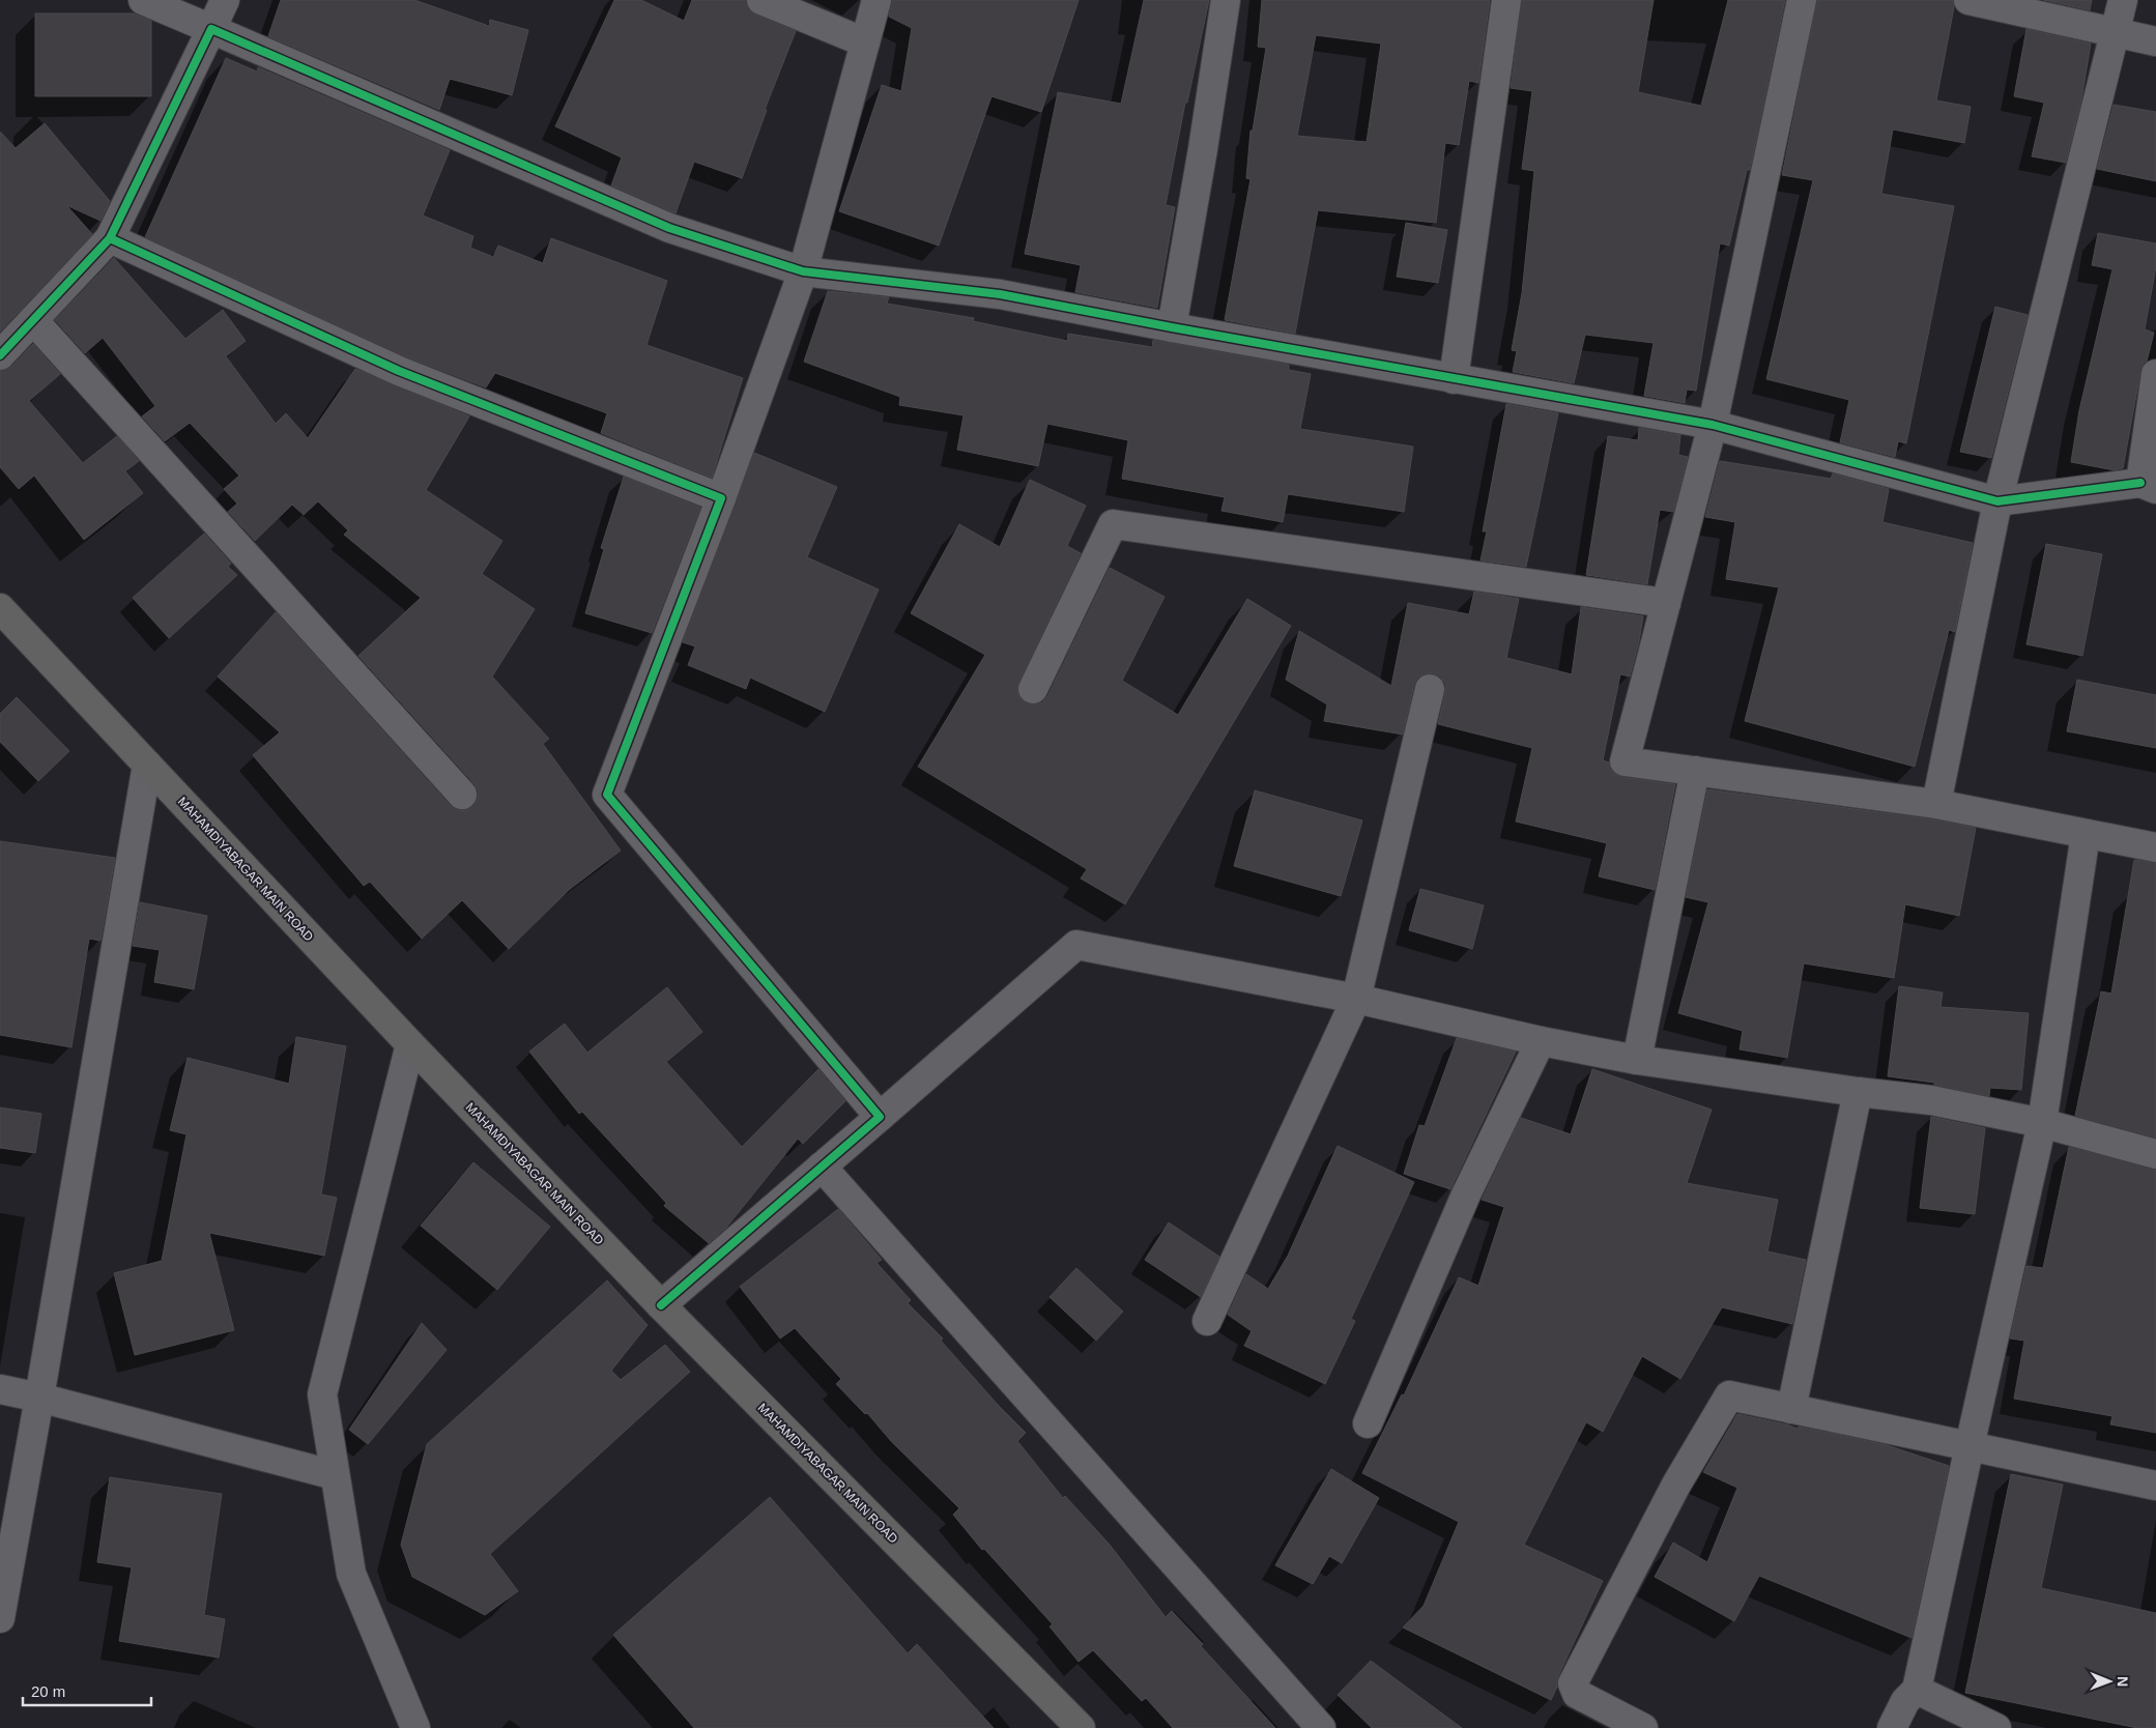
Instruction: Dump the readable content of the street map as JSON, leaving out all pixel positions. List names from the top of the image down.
{
  "streets": {
    "main road": ["MAHAMDIYABAGAR MAIN ROAD"]
  },
  "scale_bar": "20 m",
  "north": "right"
}
